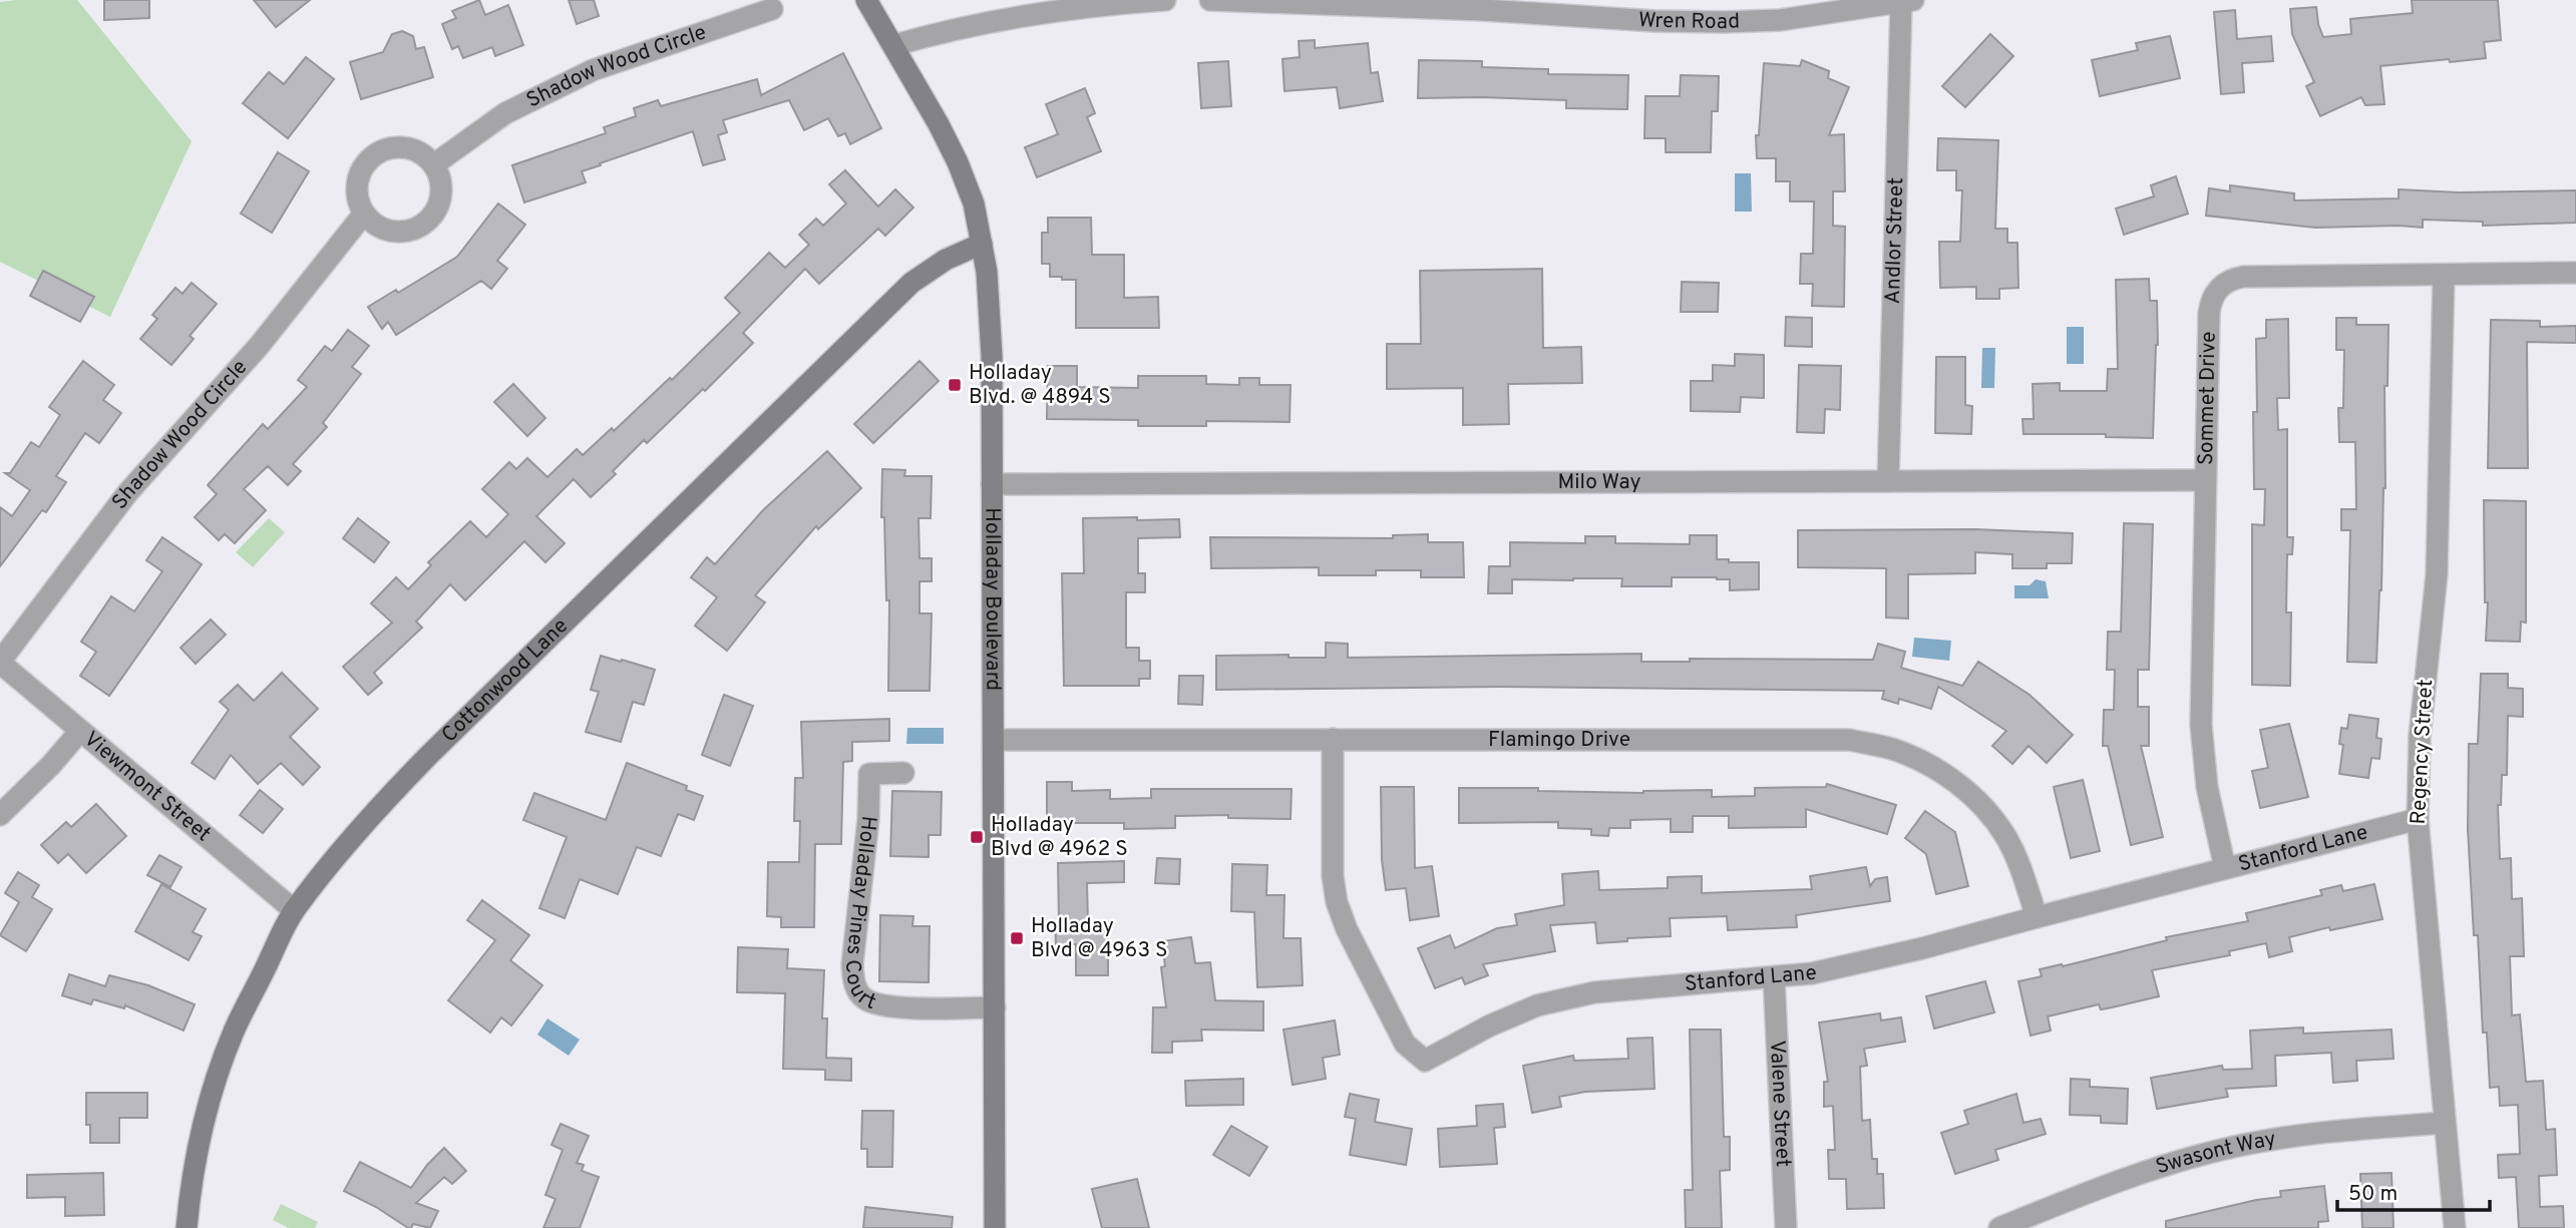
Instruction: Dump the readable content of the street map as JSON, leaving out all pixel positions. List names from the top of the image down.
{
  "streets": {
    "street": [
      "Wren Road",
      "Shadow Wood Circle",
      "Andlor Street",
      "Sommet Drive",
      "Milo Way",
      "Holladay Boulevard",
      "Cottonwood Lane",
      "Flamingo Drive",
      "Regency Street",
      "Viewmont Street",
      "Stanford Lane",
      "Holladay Pines Court",
      "Valene Street",
      "Swasont Way"
    ]
  },
  "crossings": [
    ["Wren Road", "Andlor Street"],
    ["Shadow Wood Circle", "Viewmont Street"],
    ["Andlor Street", "Milo Way"],
    ["Sommet Drive", "Milo Way"],
    ["Sommet Drive", "Regency Street"],
    ["Sommet Drive", "Stanford Lane"],
    ["Milo Way", "Holladay Boulevard"],
    ["Holladay Boulevard", "Cottonwood Lane"],
    ["Holladay Boulevard", "Flamingo Drive"],
    ["Holladay Boulevard", "Holladay Pines Court"],
    ["Cottonwood Lane", "Viewmont Street"],
    ["Flamingo Drive", "Stanford Lane"],
    ["Regency Street", "Stanford Lane"],
    ["Regency Street", "Swasont Way"],
    ["Stanford Lane", "Valene Street"]
  ],
  "places": {
    "transit": ["Holladay Blvd. @ 4894 S", "Holladay Blvd @ 4962 S", "Holladay Blvd @ 4963 S"]
  },
  "scale_bar": "50 m"
}
